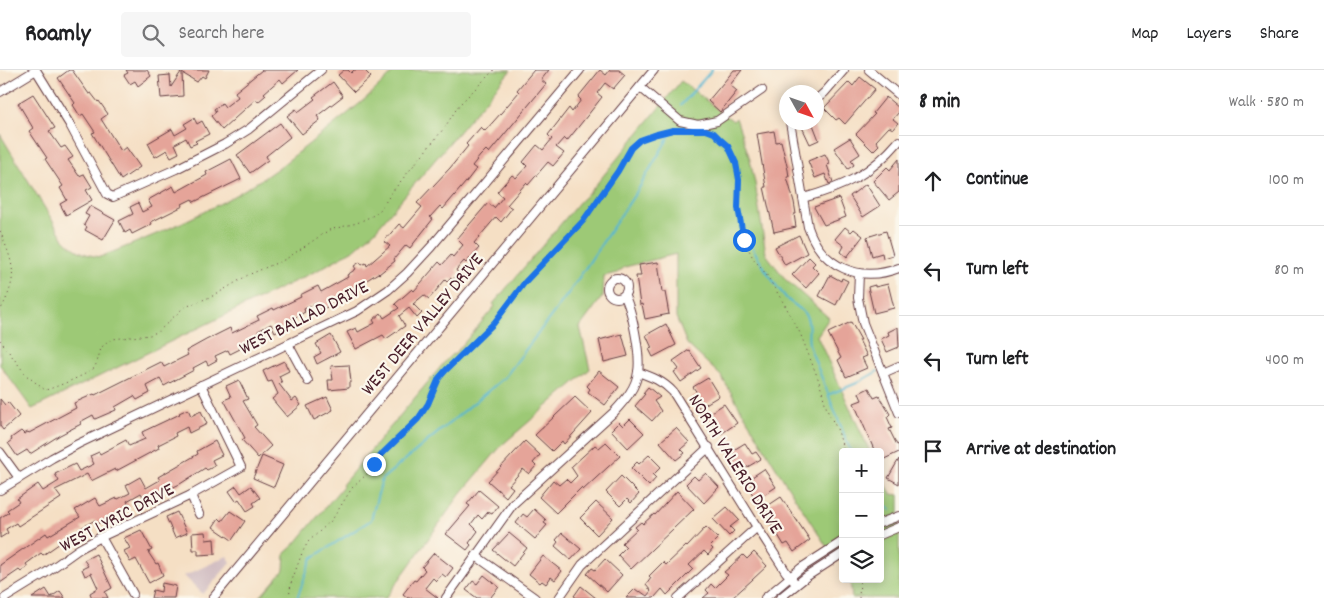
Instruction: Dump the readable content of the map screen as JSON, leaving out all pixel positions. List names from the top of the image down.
{
  "streets": {
    "street": [
      "WEST BALLAD DRIVE",
      "WEST DEER VALLEY DRIVE",
      "NORTH VALERIO DRIVE",
      "WEST LYRIC DRIVE"
    ]
  },
  "crossings": [
    ["WEST BALLAD DRIVE", "WEST LYRIC DRIVE"]
  ],
  "north": "bottom right",
  "page": {
    "header": "Roamly",
    "search": "Search here",
    "nav": ["Map", "Layers", "Share"],
    "heading": ["8 min", "Walk · 580 m"],
    "list": [
      ["Continue", "100 m"],
      ["Turn left", "80 m"],
      ["Turn left", "400 m"],
      "Arrive at destination"
    ],
    "map_buttons": ["+", "−"]
  }
}
